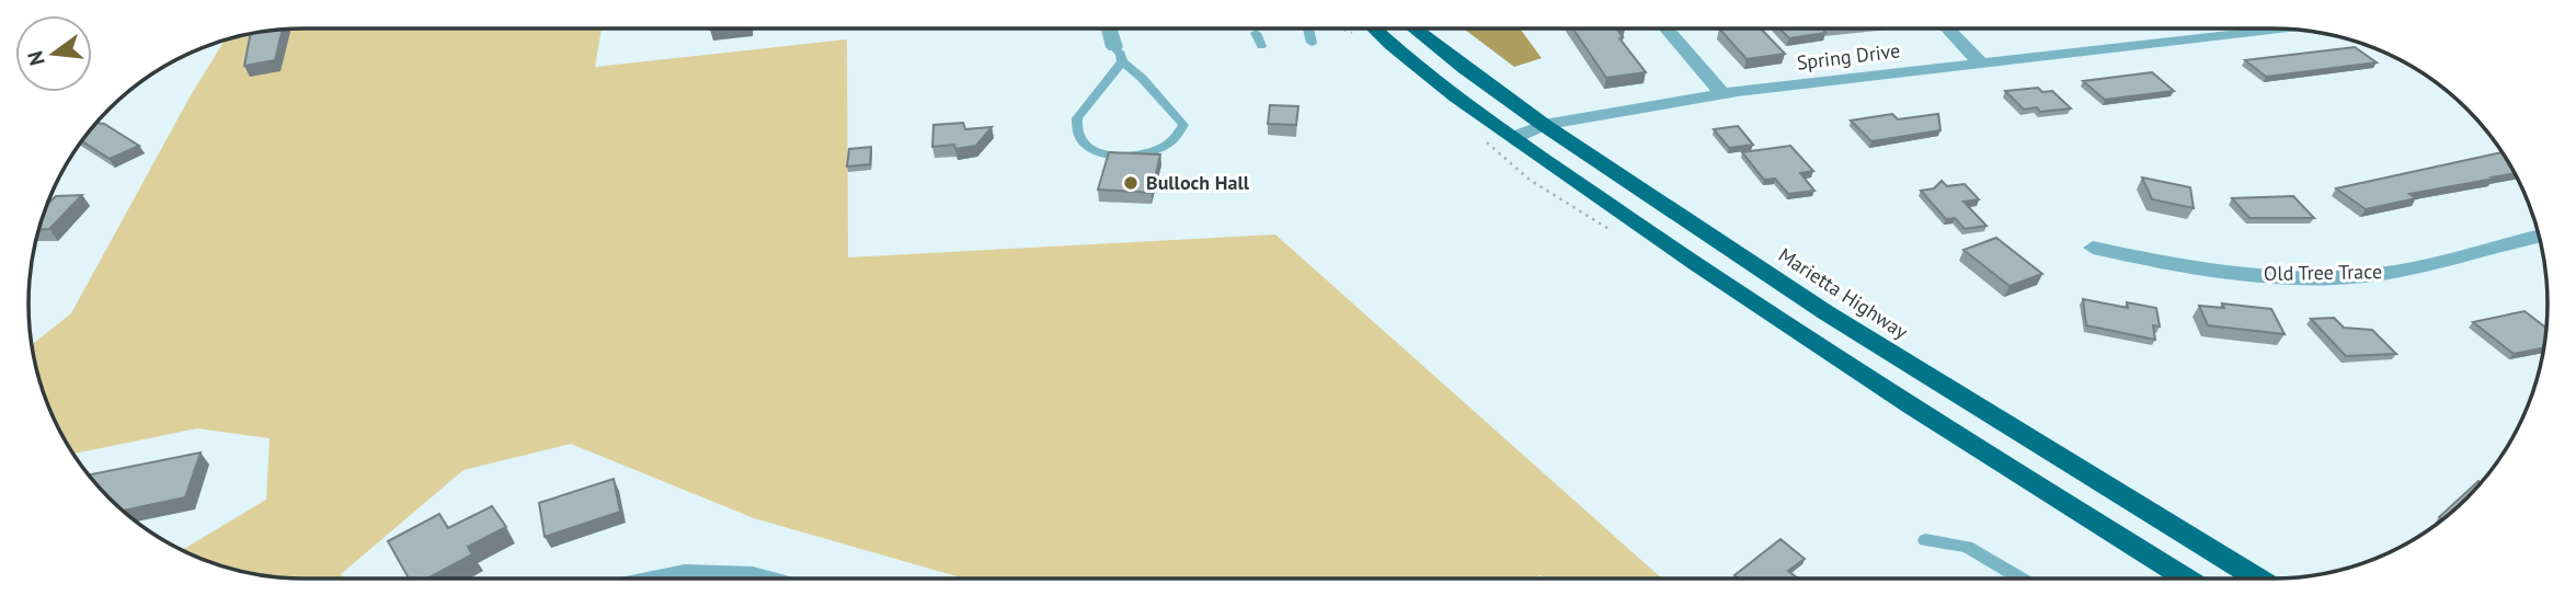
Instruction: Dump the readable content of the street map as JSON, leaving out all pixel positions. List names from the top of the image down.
{
  "streets": {
    "highway": ["Marietta Highway"],
    "street": ["Spring Drive", "Old Tree Trace"]
  },
  "crossings": [
    ["Spring Drive", "Marietta Highway"]
  ],
  "places": ["Bulloch Hall"],
  "north": "left"
}
